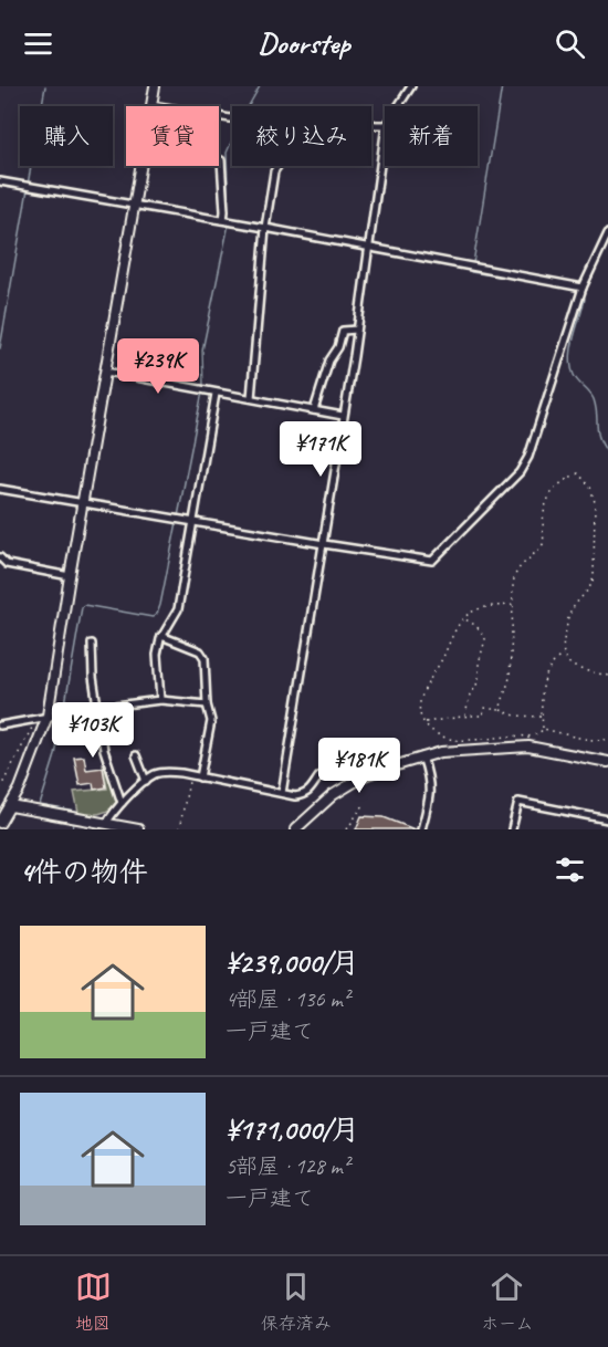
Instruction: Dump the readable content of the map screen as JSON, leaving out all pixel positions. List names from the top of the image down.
{
  "page": {
    "header": "Doorstep",
    "chip": [
      "購入",
      "賃貸",
      "絞り込み",
      "新着"
    ],
    "price": [
      "¥239K",
      "¥171K",
      "¥103K",
      "¥181K"
    ],
    "heading": "4件の物件",
    "list": [
      {
        "name": "¥239,000/月",
        "note": "4部屋 · 136 m² · 一戸建て"
      },
      {
        "name": "¥171,000/月",
        "note": "5部屋 · 128 m² · 一戸建て"
      }
    ],
    "tabs": ["地図", "保存済み", "ホーム"]
  }
}
